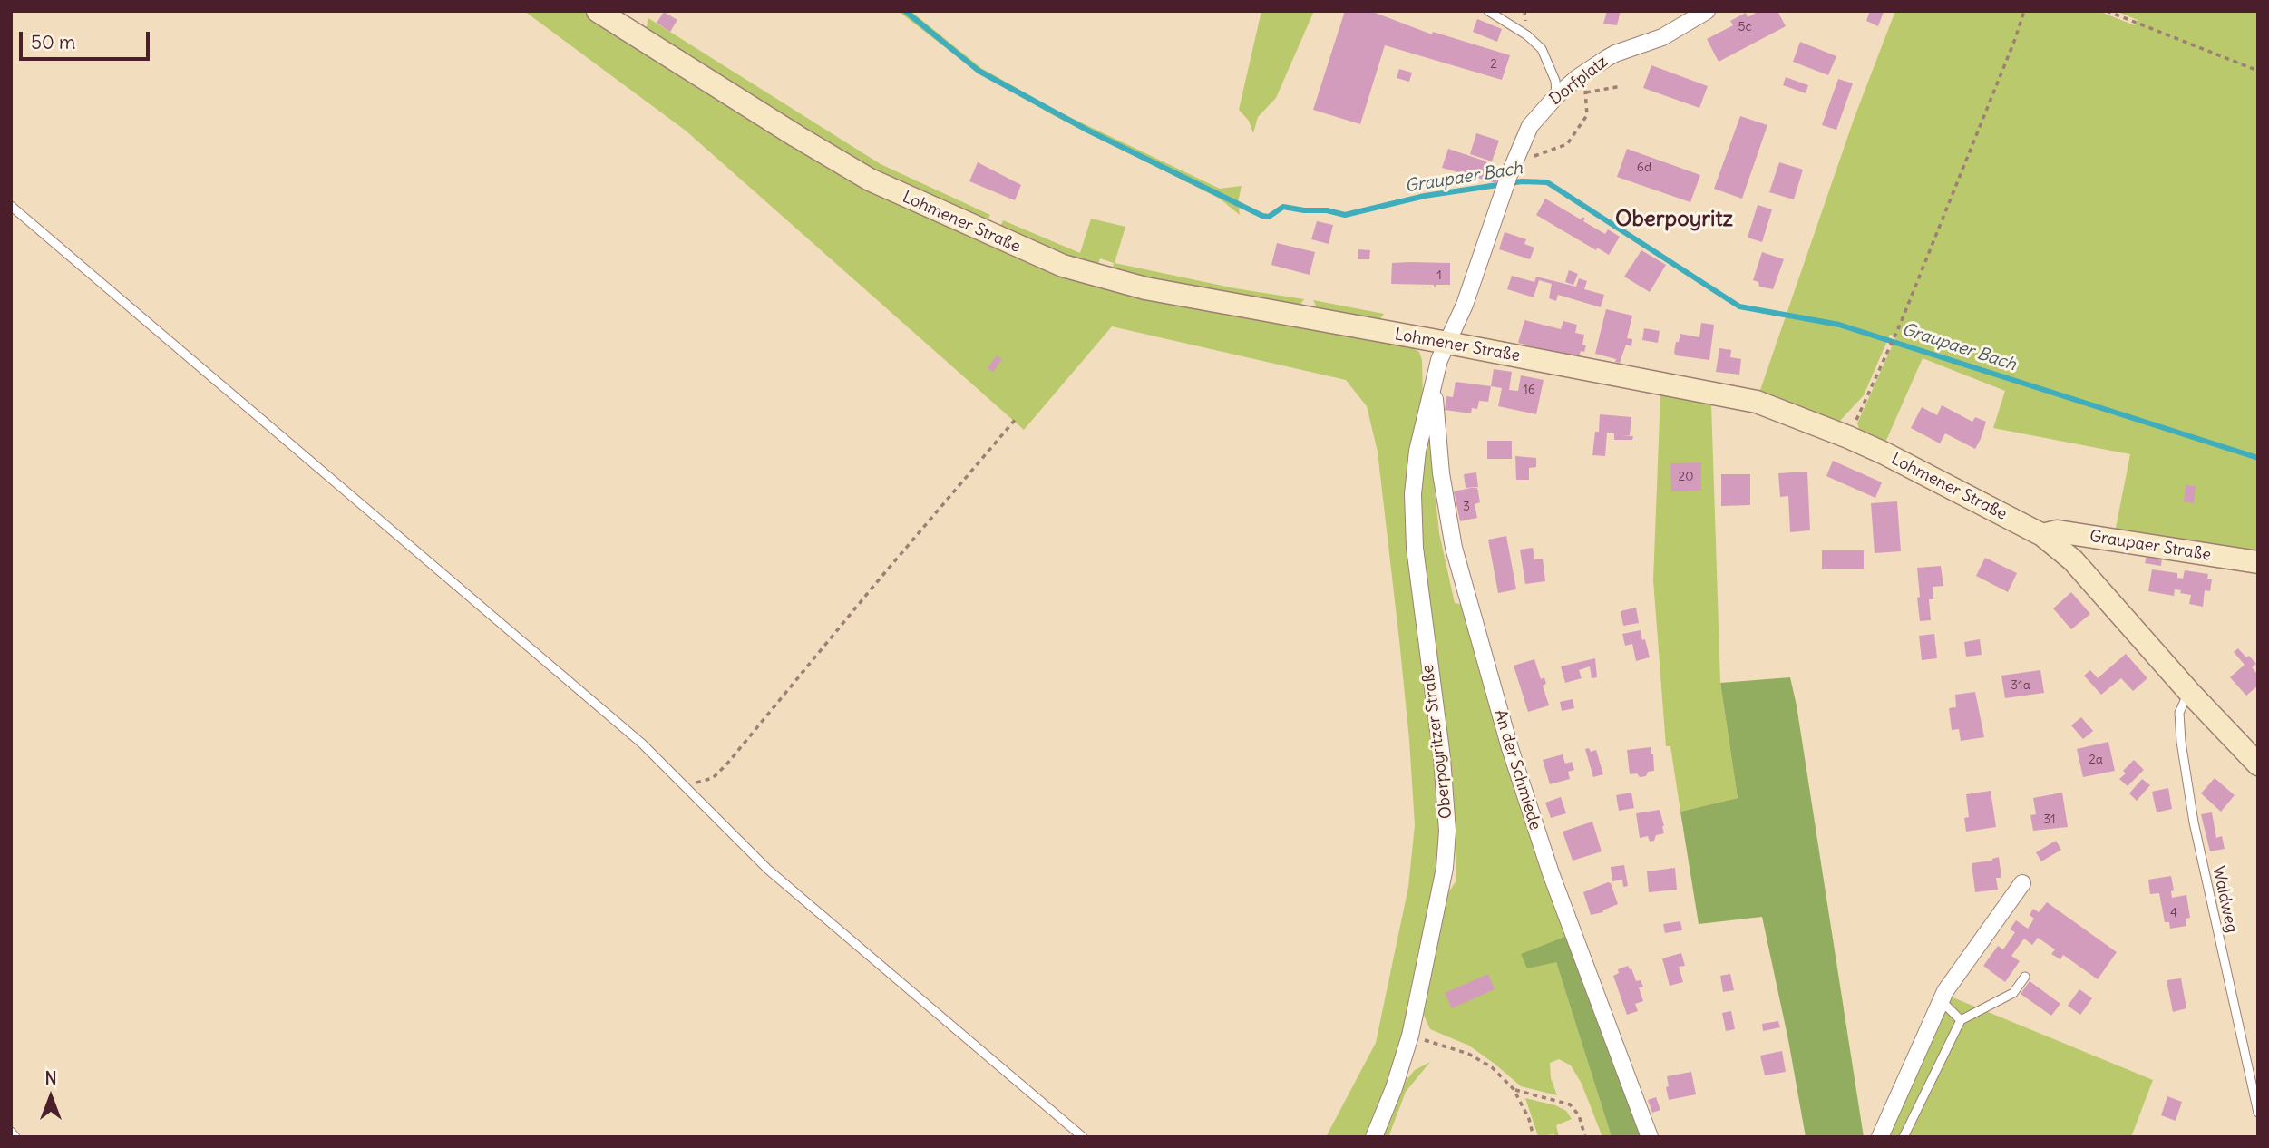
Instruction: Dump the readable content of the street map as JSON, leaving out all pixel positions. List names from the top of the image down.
{
  "streets": {
    "main road": ["Lohmener Straße", "Graupaer Straße"],
    "street": ["Dorfplatz", "Oberpoyritzer Straße", "An der Schmiede"],
    "lane": ["Waldweg"]
  },
  "crossings": [
    ["Dorfplatz", "Lohmener Straße"],
    ["Dorfplatz", "Oberpoyritzer Straße"],
    ["Lohmener Straße", "Graupaer Straße"],
    ["Lohmener Straße", "Oberpoyritzer Straße"],
    ["Lohmener Straße", "Waldweg"],
    ["Oberpoyritzer Straße", "An der Schmiede"]
  ],
  "districts": ["Oberpoyritz"],
  "water": ["Graupaer Bach"],
  "house_numbers": [
    "5c",
    "2",
    "6d",
    "1",
    "16",
    "20",
    "3",
    "31a",
    "2a",
    "31",
    "4"
  ],
  "scale_bar": "50 m",
  "north": "top"
}
